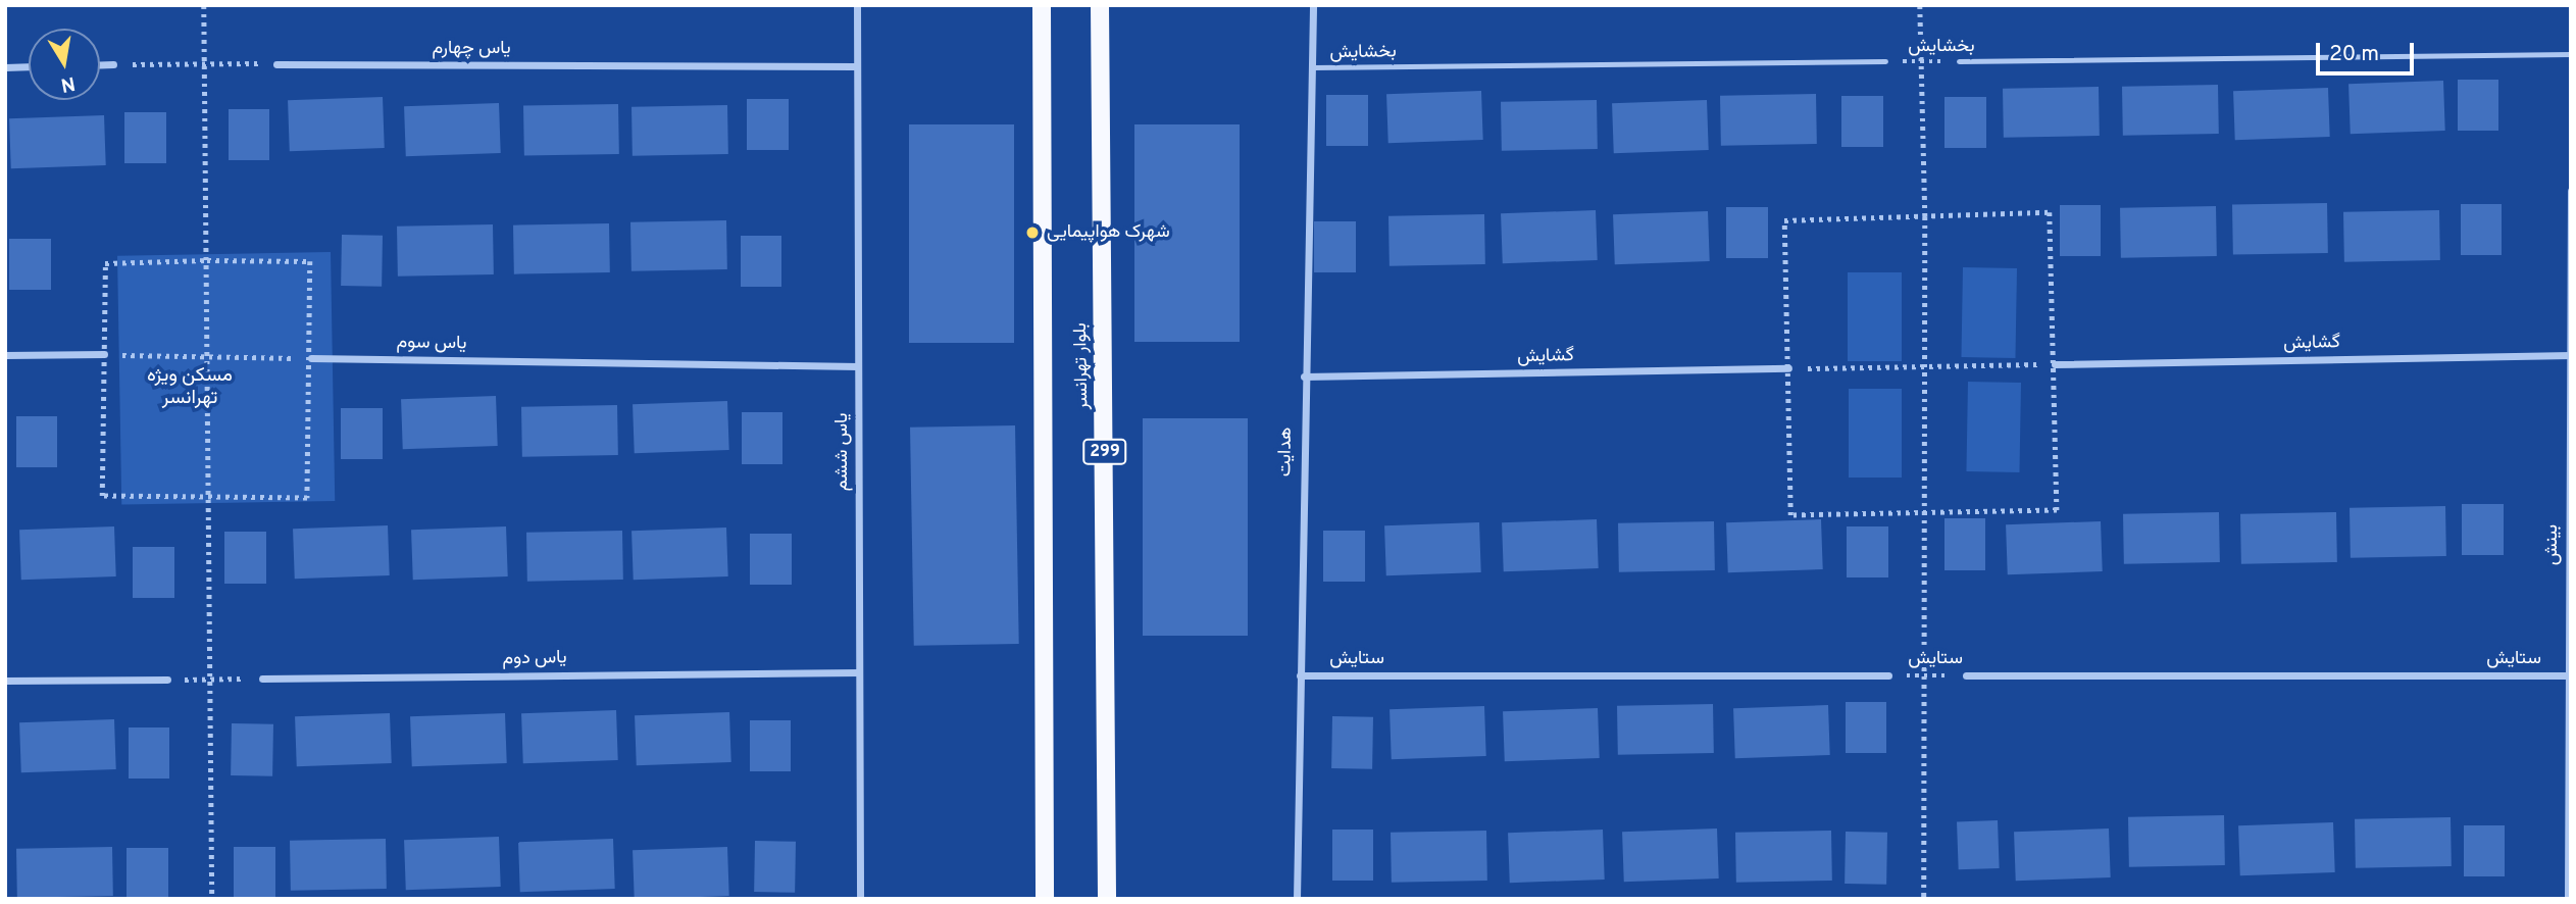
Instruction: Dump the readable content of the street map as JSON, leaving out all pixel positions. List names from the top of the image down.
{
  "streets": {
    "main road": ["بلوار تهرانسر", "299"],
    "street": [
      "یاس چهارم",
      "یاس سوم",
      "گشایش",
      "یاس ششم",
      "هدایت",
      "بینش",
      "یاس دوم",
      "ستایش"
    ],
    "lane": ["بخشایش"]
  },
  "crossings": [
    ["بخشایش", "هدایت"],
    ["یاس چهارم", "یاس ششم"],
    ["یاس سوم", "یاس ششم"],
    ["گشایش", "هدایت"],
    ["گشایش", "بینش"],
    ["یاس ششم", "یاس دوم"],
    ["هدایت", "ستایش"],
    ["بینش", "ستایش"]
  ],
  "districts": ["مسکن ویژه تهرانسر"],
  "places": ["شهرک هواپیمایی"],
  "scale_bar": "20 m",
  "north": "bottom"
}
